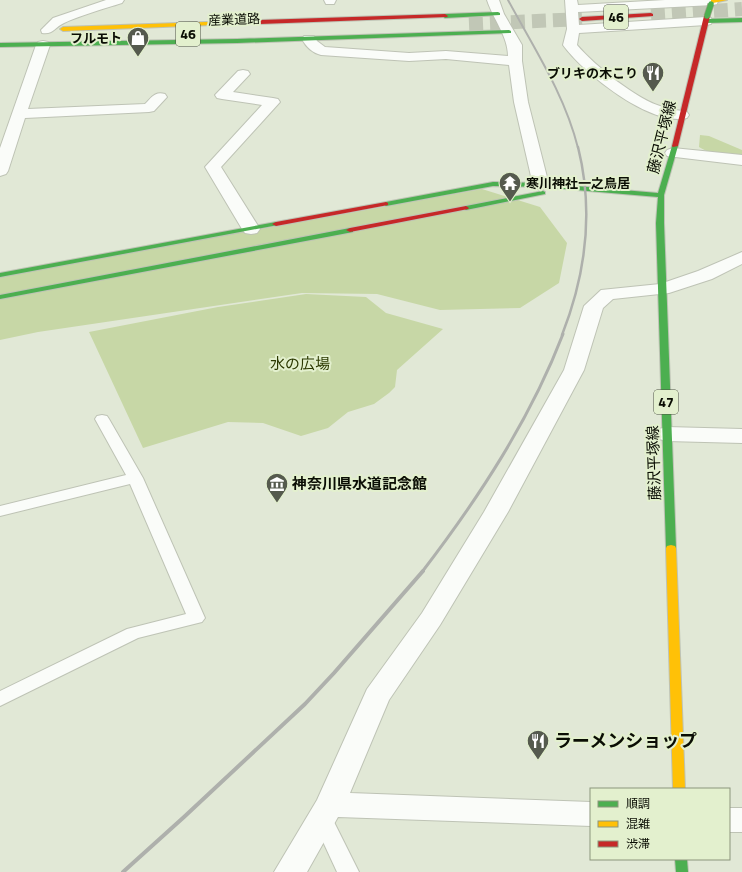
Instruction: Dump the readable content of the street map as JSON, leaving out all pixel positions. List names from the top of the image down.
{
  "streets": {
    "main road": [
      "46",
      "産業道路",
      "藤沢平塚線",
      "47"
    ]
  },
  "crossings": [
    ["藤沢平塚線", "47"]
  ],
  "parks": ["水の広場"],
  "places": {
    "shop": ["フルモト"],
    "restaurant": ["ブリキの木こり", "ラーメンショップ"],
    "temple": ["寒川神社一之鳥居"],
    "museum": ["神奈川県水道記念館"]
  },
  "legend": ["順調", "混雑", "渋滞"]
}
